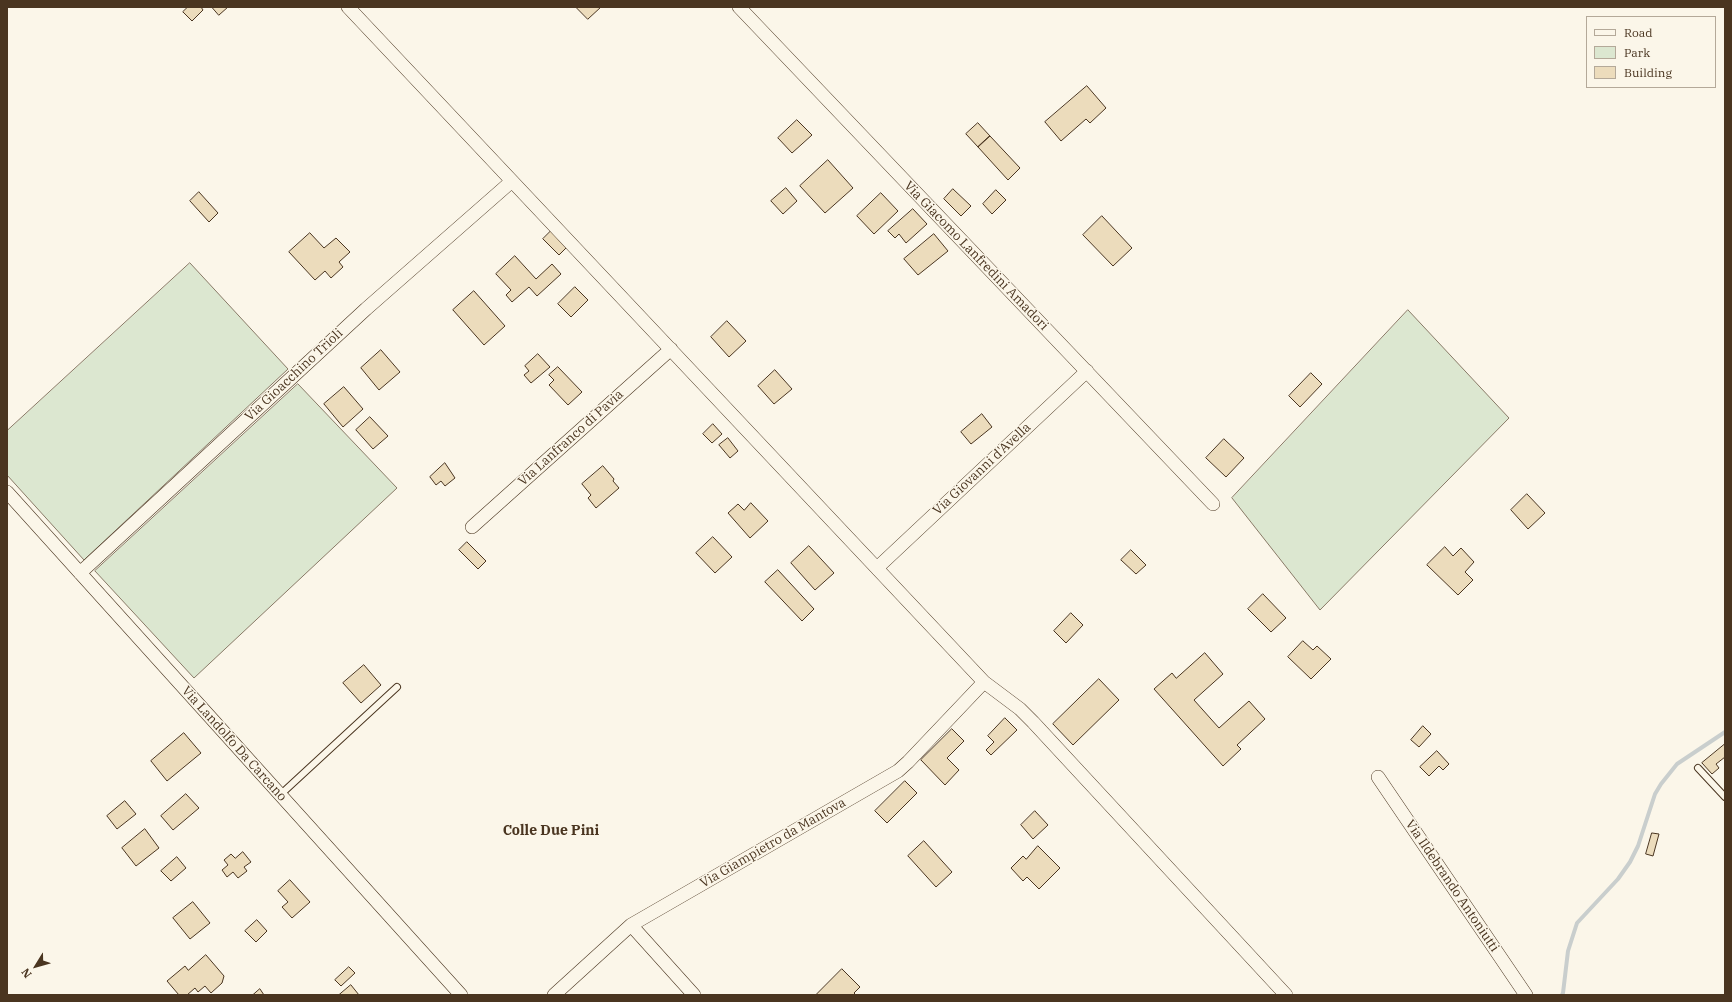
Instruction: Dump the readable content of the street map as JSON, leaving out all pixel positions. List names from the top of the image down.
{
  "streets": {
    "street": [
      "Via Giacomo Lanfredini Amadori",
      "Via Gioacchino Trioli",
      "Via Lanfranco di Pavia",
      "Via Giovanni d'Avella",
      "Via Landolfo Da Carcano",
      "Via Giampietro da Mantova",
      "Via Ildebrando Antoniutti"
    ]
  },
  "crossings": [
    ["Via Giacomo Lanfredini Amadori", "Via Giovanni d'Avella"],
    ["Via Gioacchino Trioli", "Via Landolfo Da Carcano"]
  ],
  "districts": ["Colle Due Pini"],
  "legend": ["Road", "Park", "Building"],
  "north": "bottom left"
}
